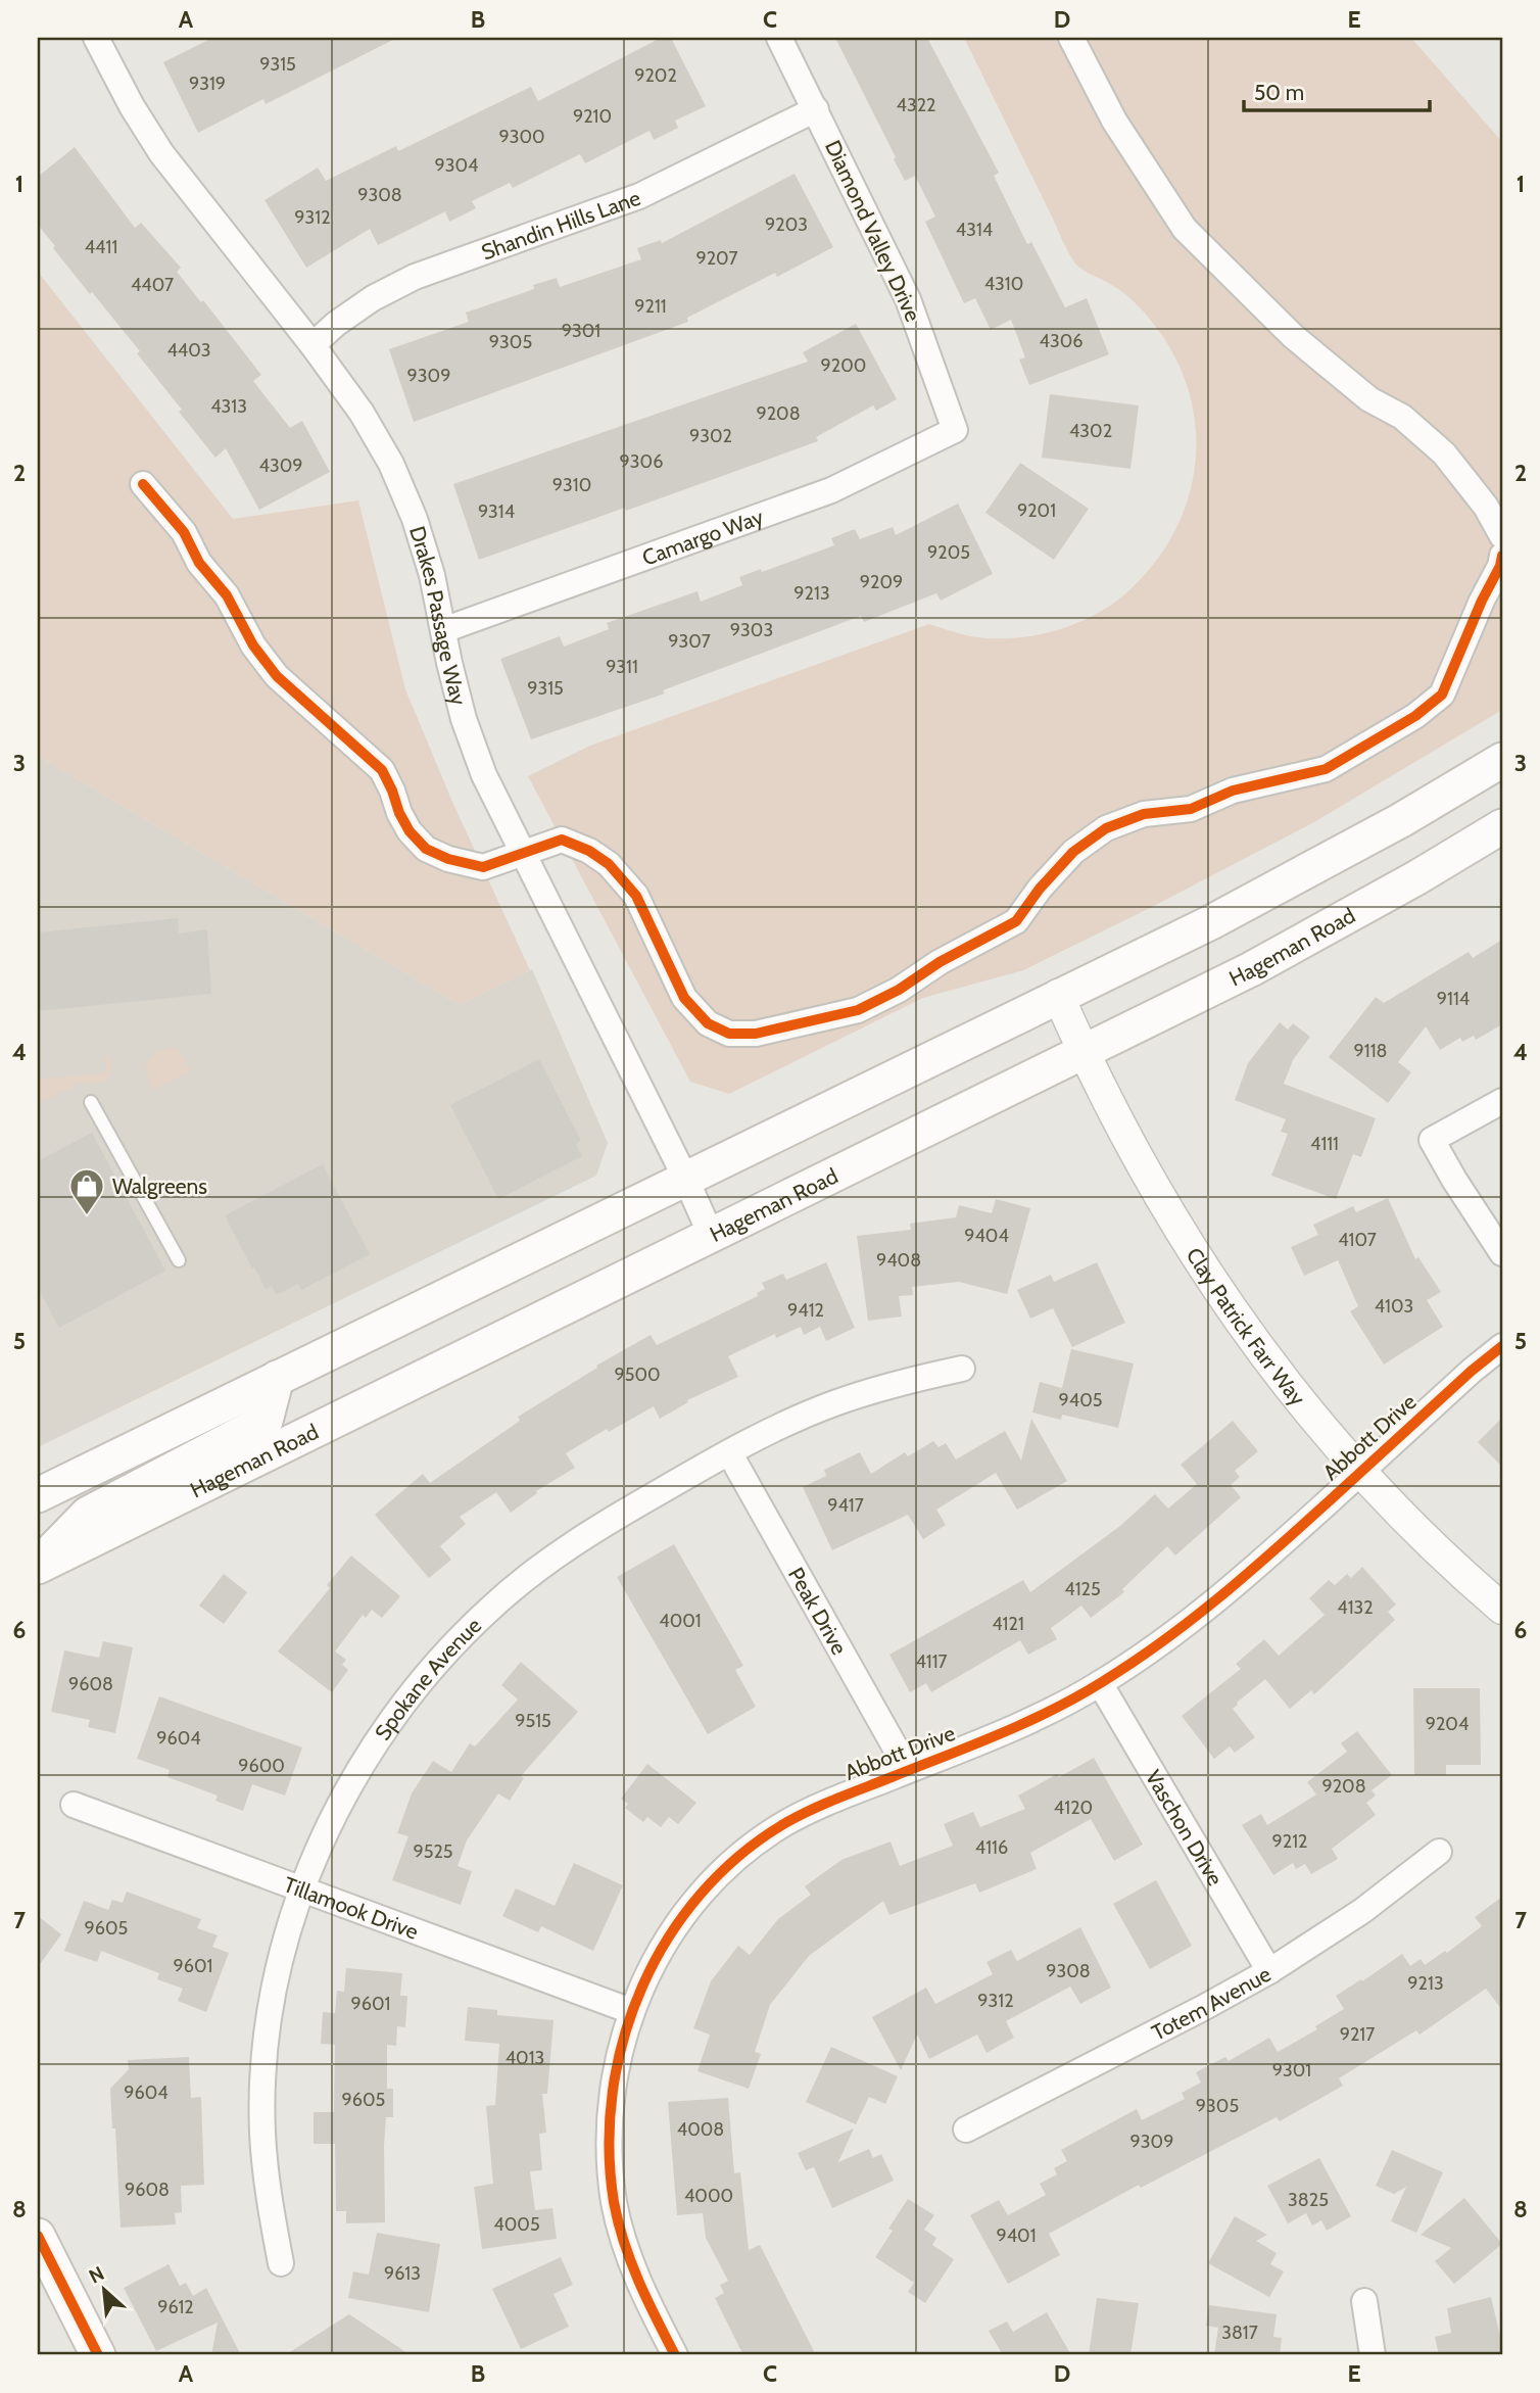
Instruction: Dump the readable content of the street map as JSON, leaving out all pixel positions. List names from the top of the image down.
{
  "streets": {
    "main road": ["Hageman Road"],
    "street": [
      "Shandin Hills Lane",
      "Diamond Valley Drive",
      "Camargo Way",
      "Drakes Passage Way",
      "Clay Patrick Farr Way",
      "Abbott Drive",
      "Peak Drive",
      "Spokane Avenue",
      "Vaschon Drive",
      "Tillamook Drive",
      "Totem Avenue"
    ]
  },
  "crossings": [
    ["Shandin Hills Lane", "Diamond Valley Drive"],
    ["Shandin Hills Lane", "Drakes Passage Way"],
    ["Diamond Valley Drive", "Camargo Way"],
    ["Camargo Way", "Drakes Passage Way"],
    ["Drakes Passage Way", "Hageman Road"],
    ["Hageman Road", "Clay Patrick Farr Way"],
    ["Clay Patrick Farr Way", "Abbott Drive"],
    ["Abbott Drive", "Peak Drive"],
    ["Abbott Drive", "Vaschon Drive"],
    ["Abbott Drive", "Tillamook Drive"],
    ["Peak Drive", "Spokane Avenue"],
    ["Spokane Avenue", "Tillamook Drive"],
    ["Vaschon Drive", "Totem Avenue"]
  ],
  "places": {
    "shop": ["Walgreens"]
  },
  "house_numbers": [
    "9315",
    "9202",
    "9319",
    "4322",
    "9210",
    "9300",
    "9304",
    "9308",
    "9312",
    "9203",
    "4314",
    "4411",
    "9207",
    "4310",
    "4407",
    "9211",
    "9301",
    "4306",
    "9305",
    "4403",
    "9200",
    "9309",
    "4313",
    "9208",
    "4302",
    "9302",
    "9306",
    "4309",
    "9310",
    "9201",
    "9314",
    "9205",
    "9209",
    "9213",
    "9303",
    "9307",
    "9311",
    "9315",
    "9114",
    "9118",
    "4111",
    "9404",
    "4107",
    "9408",
    "4103",
    "9412",
    "9500",
    "9405",
    "9417",
    "4125",
    "4132",
    "4001",
    "4121",
    "4117",
    "9608",
    "9515",
    "9204",
    "9604",
    "9600",
    "9208",
    "4120",
    "9212",
    "4116",
    "9525",
    "9605",
    "9601",
    "9308",
    "9213",
    "9312",
    "9601",
    "9217",
    "4013",
    "9301",
    "9604",
    "9605",
    "9305",
    "4008",
    "9309",
    "9608",
    "4000",
    "3825",
    "4005",
    "9401",
    "9613",
    "9612",
    "3817"
  ],
  "scale_bar": "50 m",
  "north": "top left",
  "grid": {
    "columns": [
      "A",
      "B",
      "C",
      "D",
      "E"
    ],
    "rows": [
      "1",
      "2",
      "3",
      "4",
      "5",
      "6",
      "7",
      "8"
    ]
  }
}
